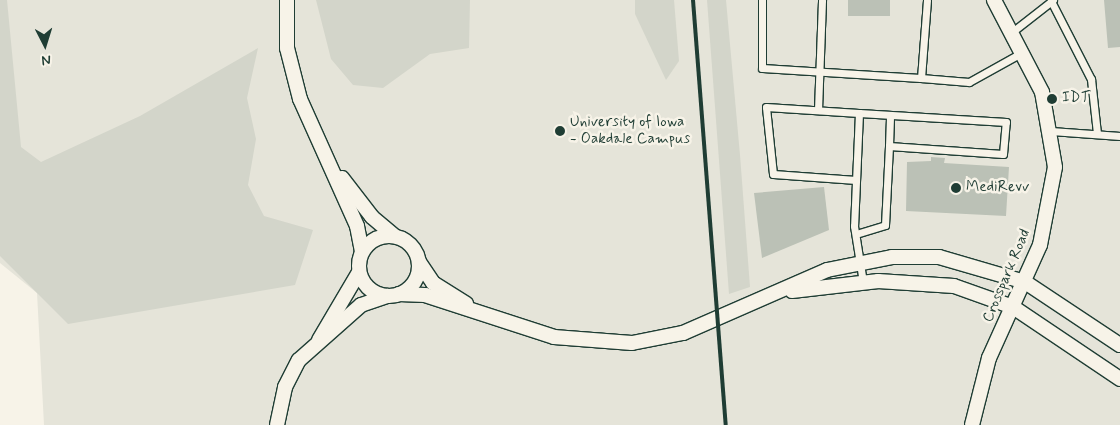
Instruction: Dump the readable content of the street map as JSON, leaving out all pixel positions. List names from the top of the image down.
{
  "streets": {
    "street": ["Crosspark Road"]
  },
  "places": ["IDT", "University of Iowa - Oakdale Campus", "MediRevv"],
  "north": "bottom"
}
